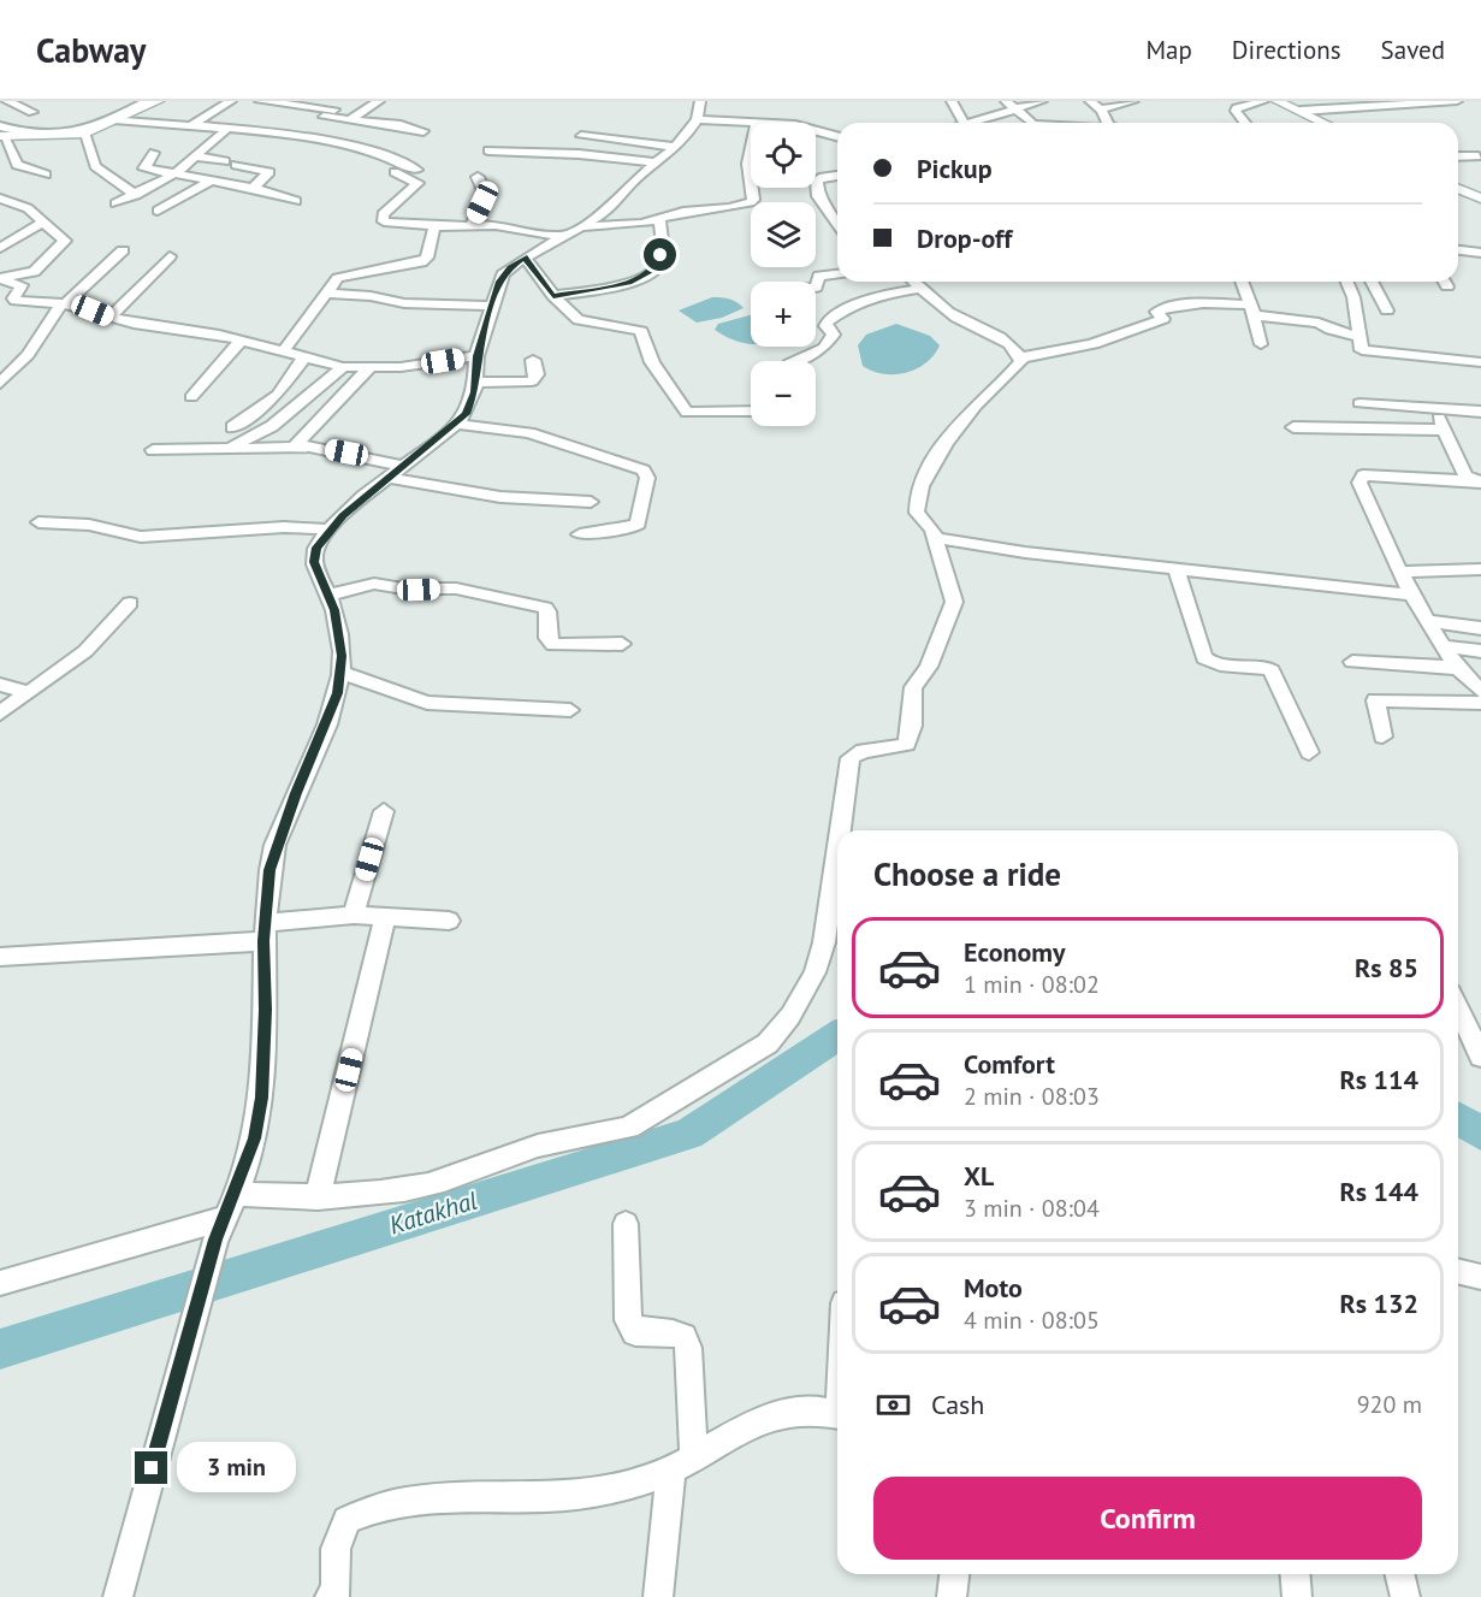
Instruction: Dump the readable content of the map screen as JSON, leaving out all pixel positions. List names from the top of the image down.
{
  "water": ["Katakhal"],
  "page": {
    "header": "Cabway",
    "nav": ["Map", "Directions", "Saved"],
    "map_buttons": ["+", "−"],
    "banner": ["Pickup", "Drop-off"],
    "heading": "Choose a ride",
    "list": [
      {
        "name": "Economy",
        "note": "1 min · 08:02",
        "value": "Rs 85"
      },
      {
        "name": "Comfort",
        "note": "2 min · 08:03",
        "value": "Rs 114"
      },
      {
        "name": "XL",
        "note": "3 min · 08:04",
        "value": "Rs 144"
      },
      {
        "name": "Moto",
        "note": "4 min · 08:05",
        "value": "Rs 132"
      }
    ],
    "pay": ["Cash", "920 m"],
    "bubble": "3 min",
    "buttons": "Confirm"
  }
}
